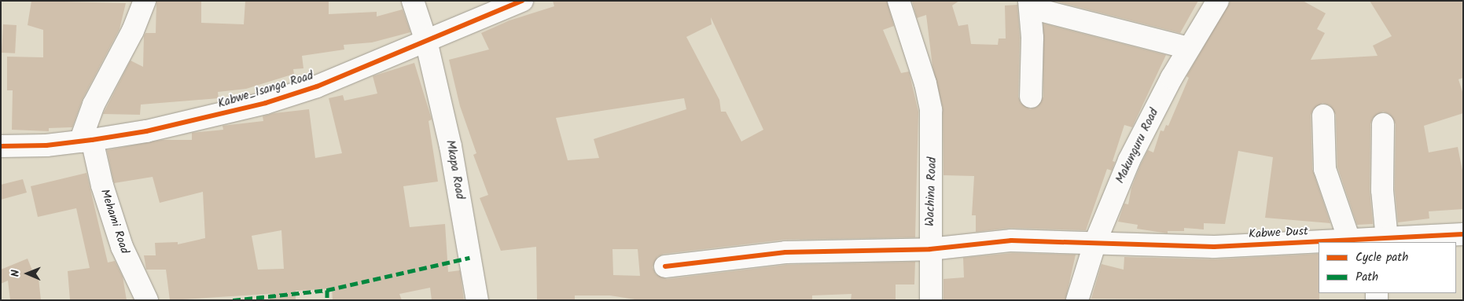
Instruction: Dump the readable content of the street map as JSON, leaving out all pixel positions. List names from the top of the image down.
{
  "streets": {
    "street": [
      "Kabwe_Isanga Road",
      "Makunguru Road",
      "Mkapa Road",
      "Wachina Road",
      "Mehami Road",
      "Kabwe Dust"
    ]
  },
  "crossings": [
    ["Kabwe_Isanga Road", "Mkapa Road"],
    ["Kabwe_Isanga Road", "Mehami Road"],
    ["Makunguru Road", "Kabwe Dust"],
    ["Wachina Road", "Kabwe Dust"]
  ],
  "legend": ["Cycle path", "Path"],
  "north": "left"
}
